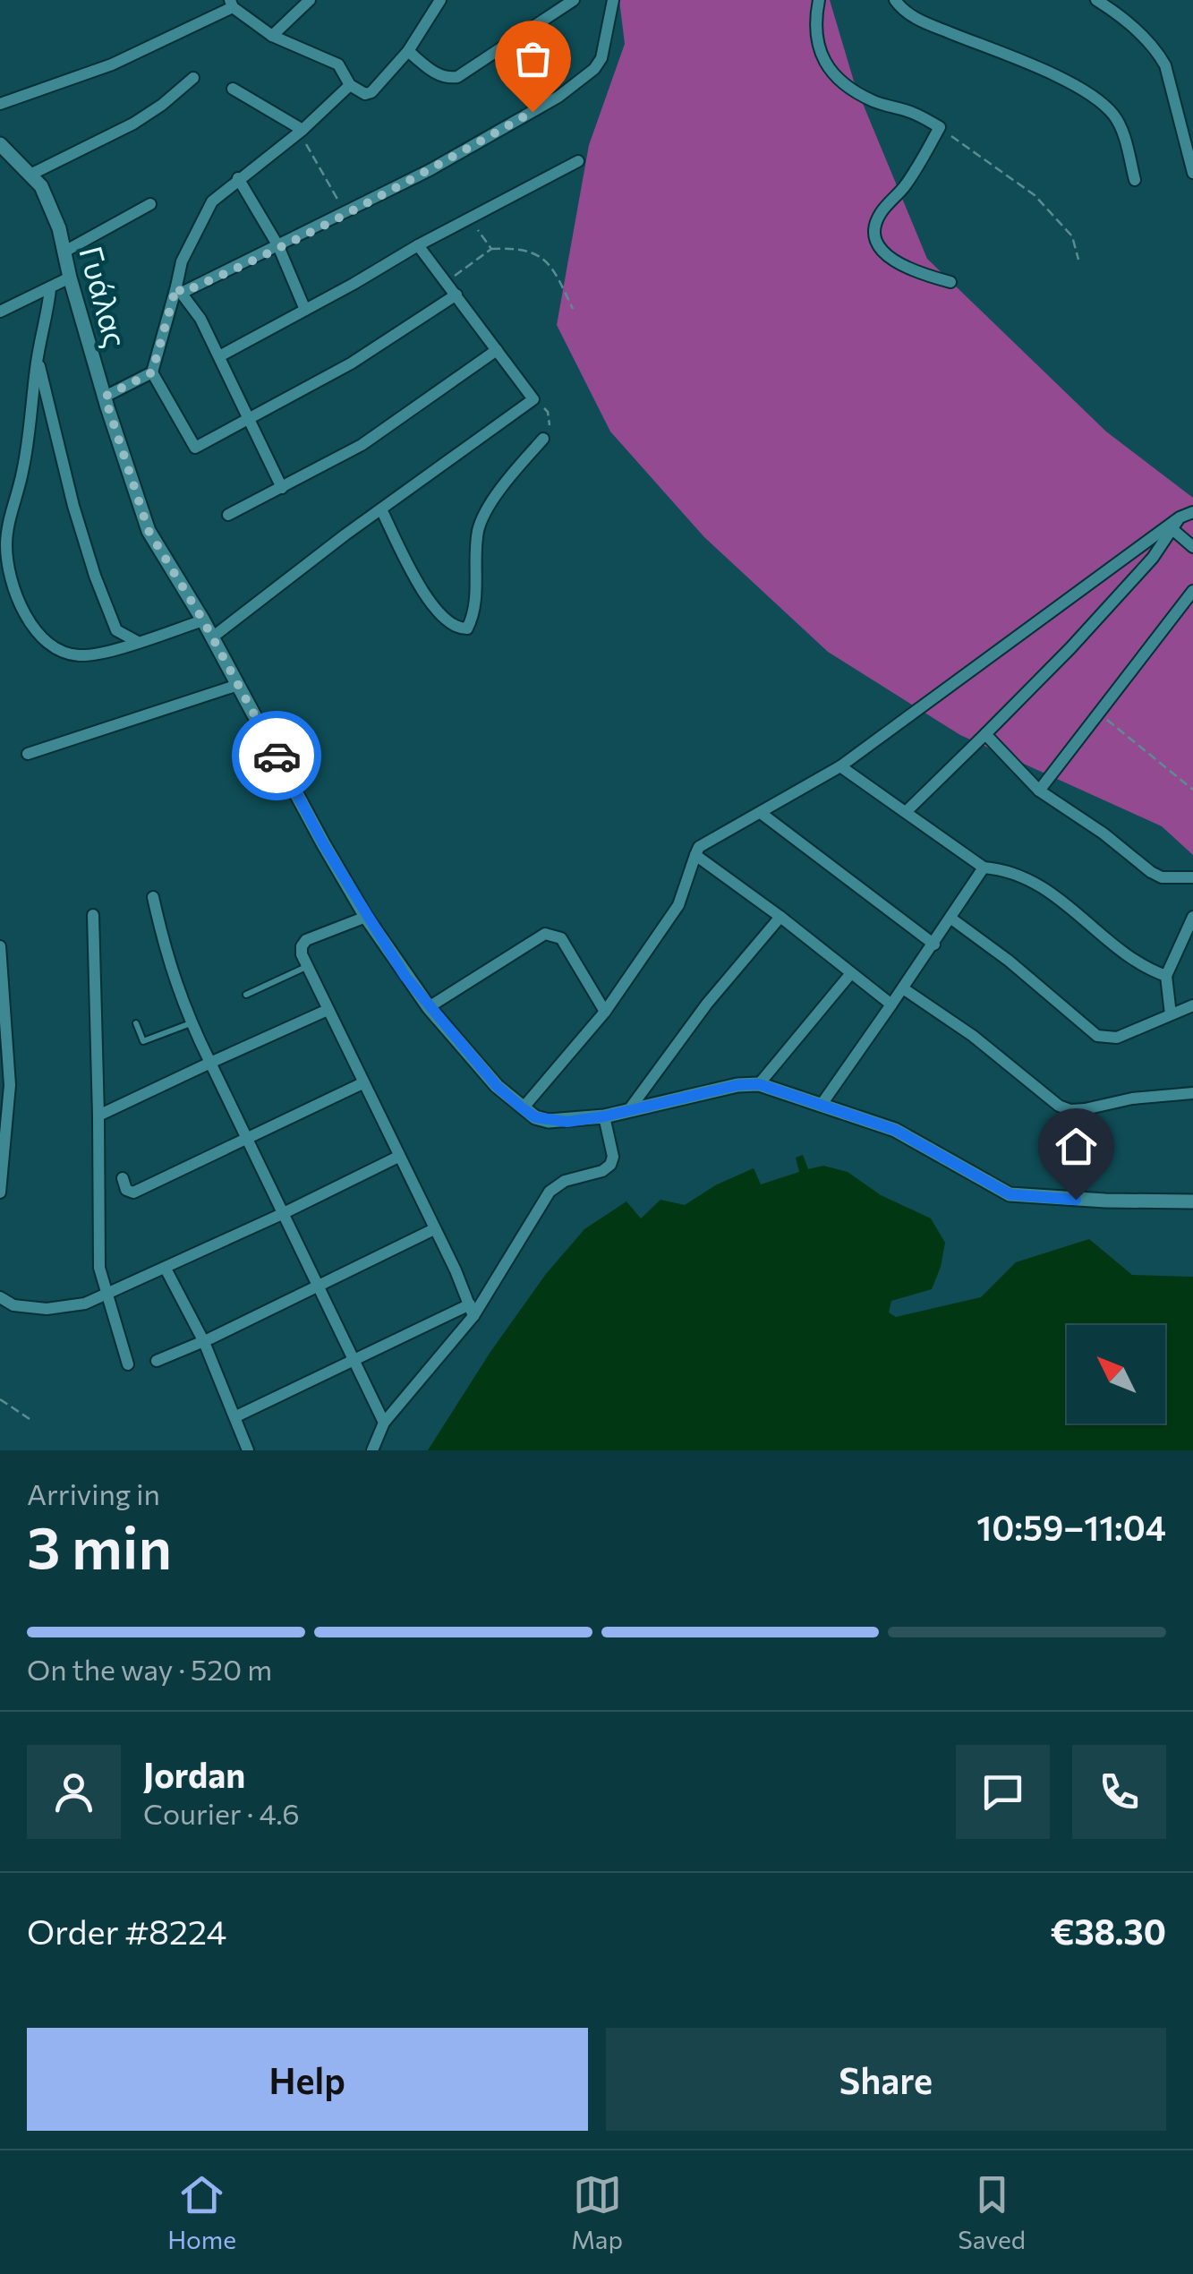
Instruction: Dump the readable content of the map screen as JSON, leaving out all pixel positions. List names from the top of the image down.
{
  "streets": {
    "street": ["Γυάλας"]
  },
  "north": "top left",
  "page": {
    "heading": ["3 min", "Arriving in", "10:59–11:04"],
    "panel": [
      "Jordan",
      "Courier · 4.6",
      "Order #8224",
      "€38.30"
    ],
    "bar": "On the way · 520 m",
    "buttons": ["Help", "Share"],
    "tabs": ["Home", "Map", "Saved"]
  }
}
